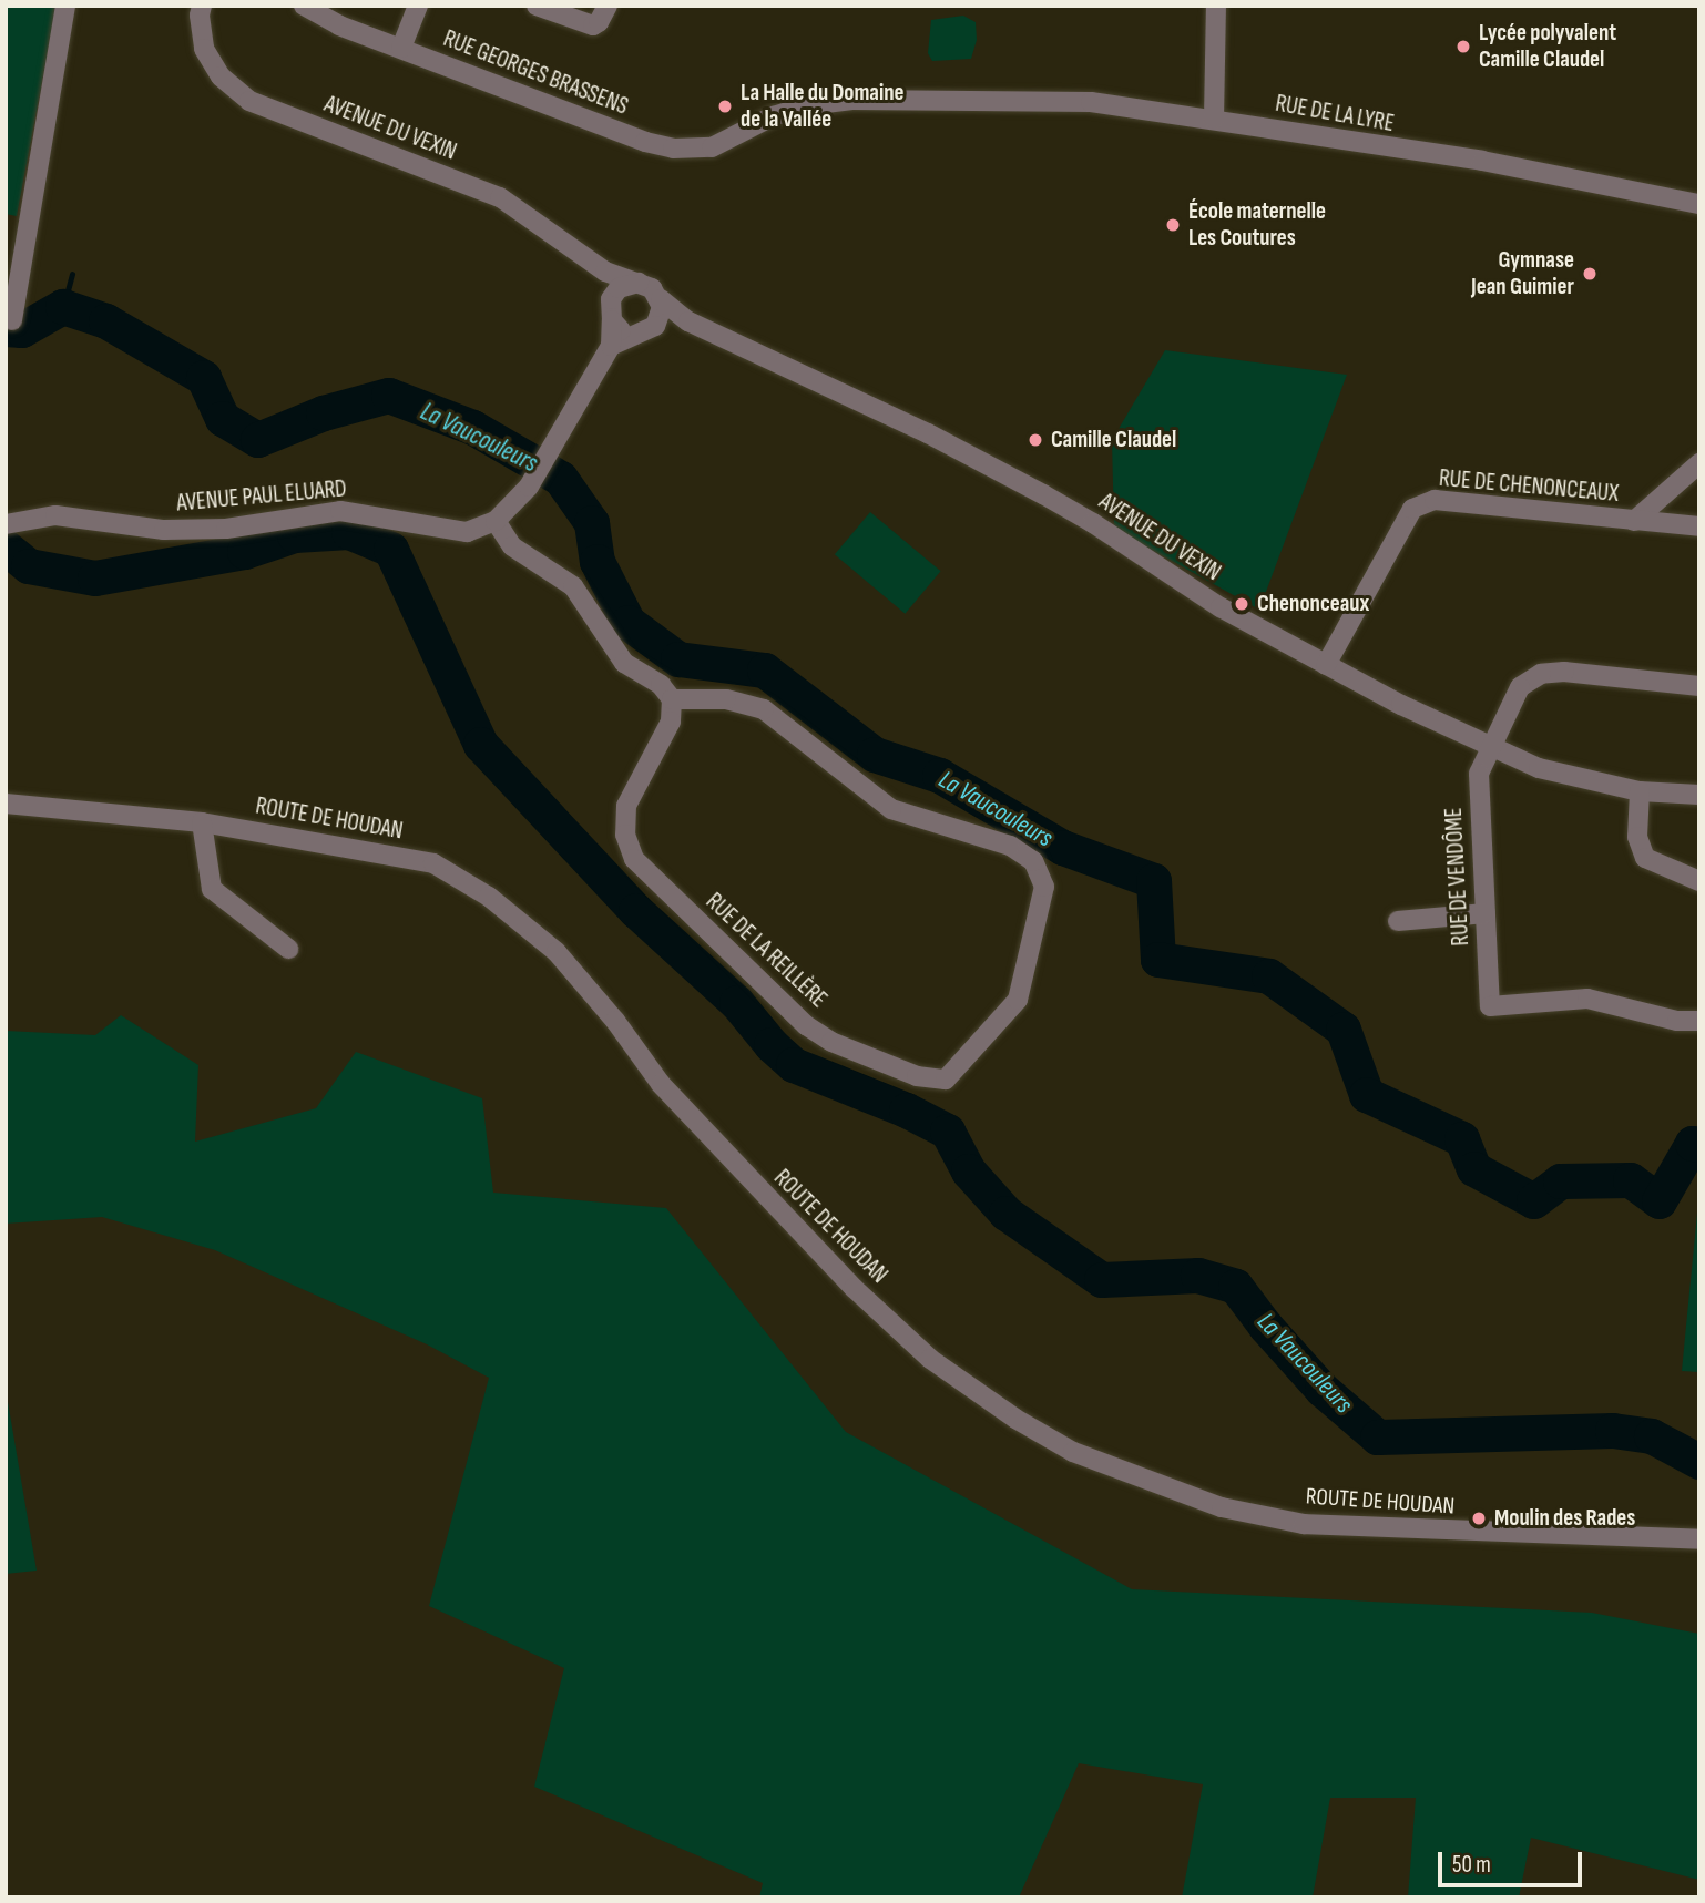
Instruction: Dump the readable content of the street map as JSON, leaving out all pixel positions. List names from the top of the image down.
{
  "streets": {
    "street": [
      "RUE GEORGES BRASSENS",
      "RUE DE LA LYRE",
      "AVENUE DU VEXIN",
      "RUE DE CHENONCEAUX",
      "AVENUE PAUL ELUARD",
      "ROUTE DE HOUDAN",
      "RUE DE VENDÔME",
      "RUE DE LA REILLÈRE"
    ]
  },
  "crossings": [
    ["RUE GEORGES BRASSENS", "RUE DE LA LYRE"],
    ["AVENUE DU VEXIN", "RUE DE CHENONCEAUX"],
    ["AVENUE DU VEXIN", "RUE DE VENDÔME"]
  ],
  "water": ["La Vaucouleurs"],
  "places": [
    "Lycée polyvalent Camille Claudel",
    "La Halle du Domaine de la Vallée",
    "École maternelle Les Coutures",
    "Gymnase Jean Guimier",
    "Camille Claudel",
    "Chenonceaux",
    "Moulin des Rades"
  ],
  "scale_bar": "50 m"
}
